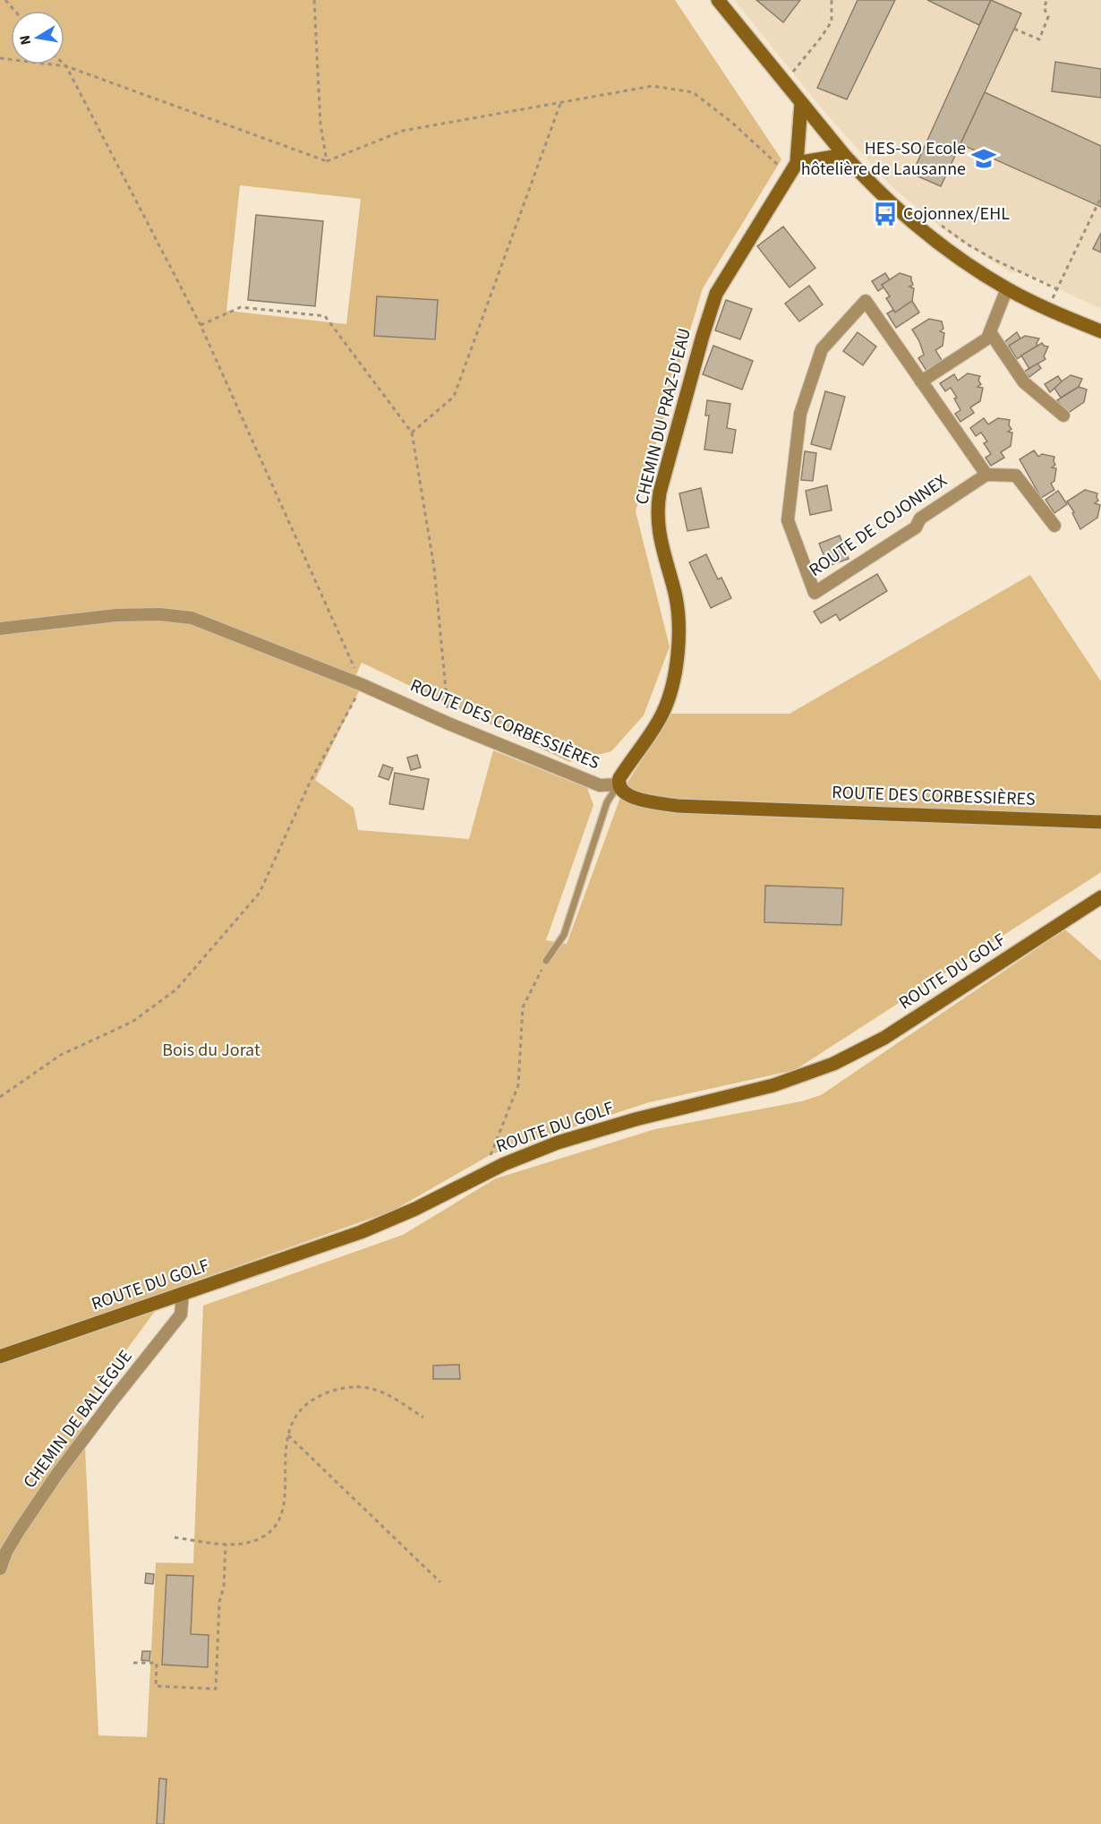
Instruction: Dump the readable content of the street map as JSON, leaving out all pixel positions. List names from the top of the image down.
{
  "streets": {
    "street": [
      "CHEMIN DU PRAZ-D'EAU",
      "ROUTE DE COJONNEX",
      "ROUTE DES CORBESSIÈRES",
      "ROUTE DU GOLF",
      "CHEMIN DE BALLÈGUE"
    ]
  },
  "crossings": [
    ["CHEMIN DU PRAZ-D'EAU", "ROUTE DES CORBESSIÈRES"],
    ["ROUTE DU GOLF", "CHEMIN DE BALLÈGUE"]
  ],
  "parks": ["Bois du Jorat"],
  "places": {
    "school or university": ["HES-SO Ecole hôtelière de Lausanne"],
    "bus stop": ["Cojonnex/EHL"]
  },
  "north": "left"
}
